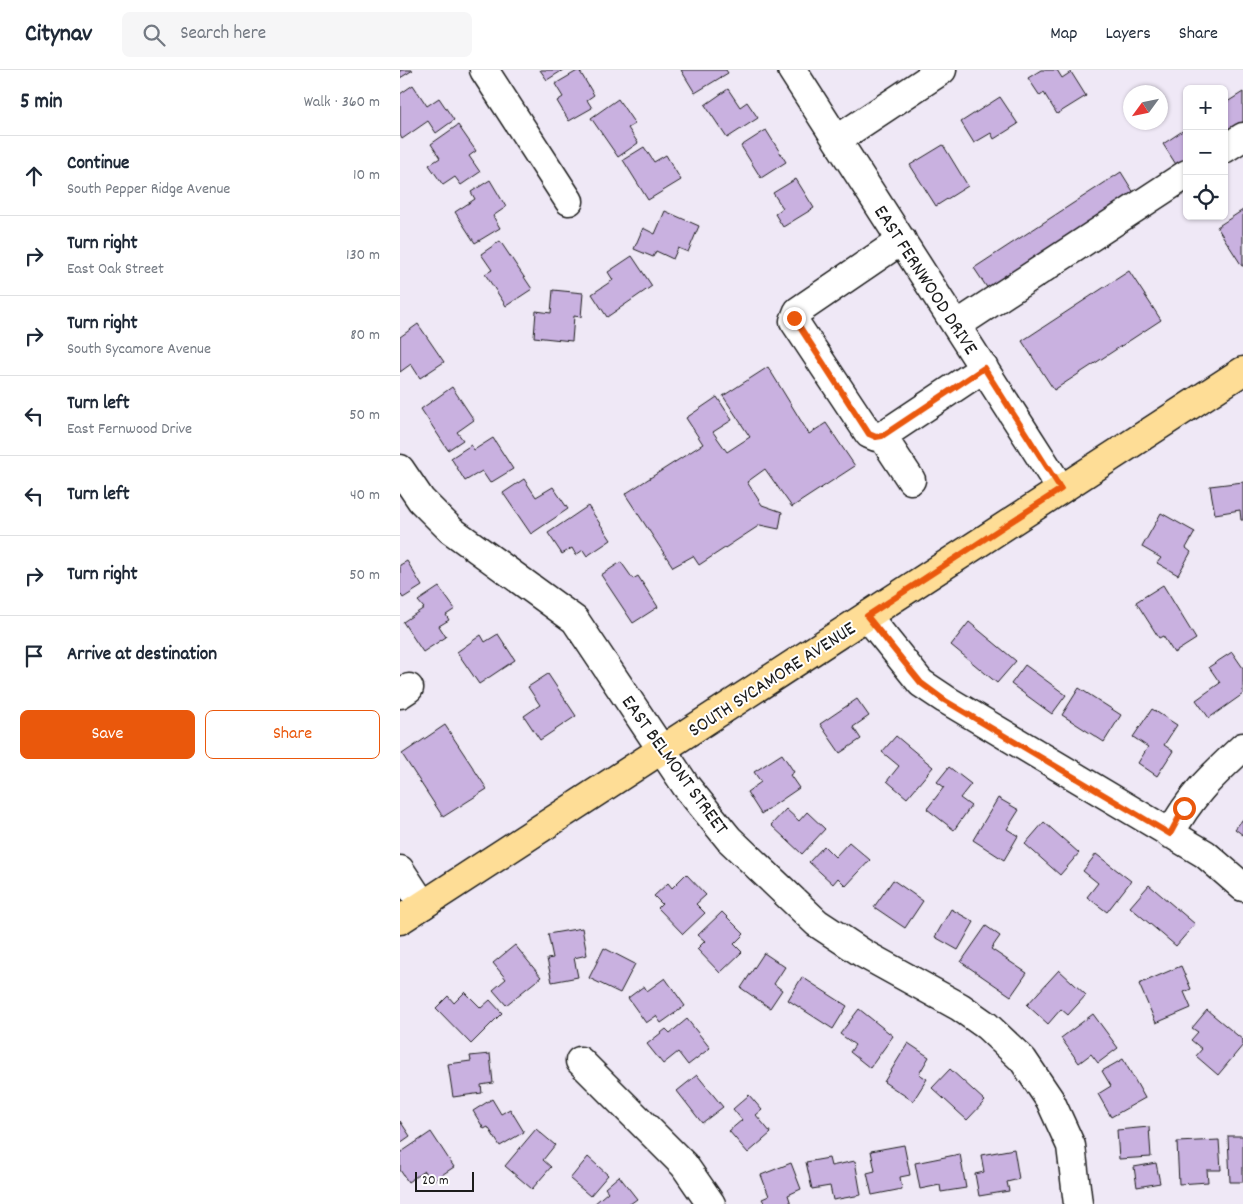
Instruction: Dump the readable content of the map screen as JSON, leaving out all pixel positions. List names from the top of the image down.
{
  "streets": {
    "main road": ["SOUTH SYCAMORE AVENUE"],
    "street": ["EAST FERNWOOD DRIVE", "EAST BELMONT STREET"]
  },
  "crossings": [
    ["EAST FERNWOOD DRIVE", "SOUTH SYCAMORE AVENUE"],
    ["SOUTH SYCAMORE AVENUE", "EAST BELMONT STREET"]
  ],
  "scale_bar": "20 m",
  "north": "bottom left",
  "page": {
    "header": "Citynav",
    "search": "Search here",
    "nav": ["Map", "Layers", "Share"],
    "heading": ["5 min", "Walk · 360 m"],
    "map_buttons": ["+", "−"],
    "list": [
      ["Continue", "South Pepper Ridge Avenue", "10 m"],
      ["Turn right", "East Oak Street", "130 m"],
      ["Turn right", "South Sycamore Avenue", "80 m"],
      ["Turn left", "East Fernwood Drive", "50 m"],
      ["Turn left", "40 m"],
      ["Turn right", "50 m"],
      "Arrive at destination"
    ],
    "buttons": ["Save", "Share"],
    "scale": "20 m"
  }
}
